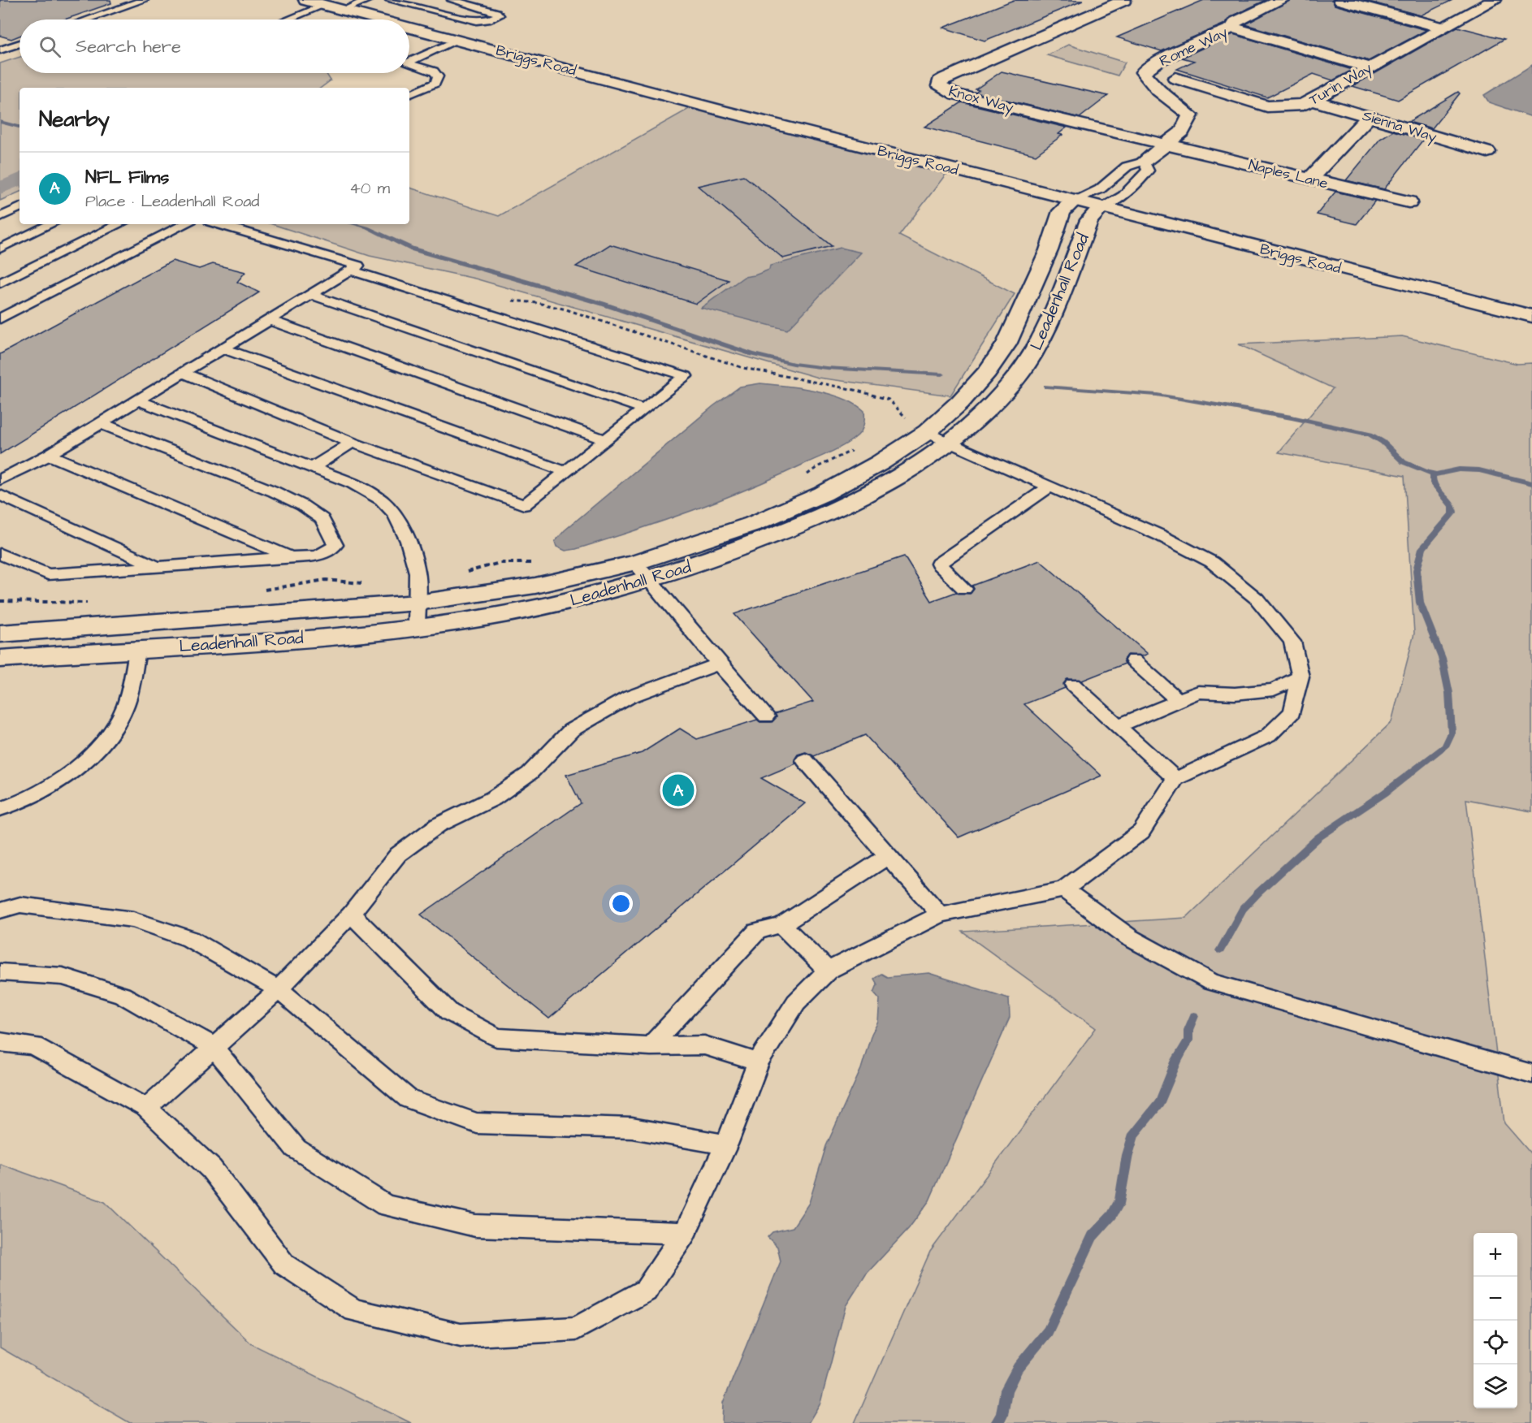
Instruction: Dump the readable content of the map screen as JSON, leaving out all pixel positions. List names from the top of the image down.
{
  "streets": {
    "street": [
      "Rome Way",
      "Briggs Road",
      "Turin Way",
      "Knox Way",
      "Sienna Way",
      "Naples Lane",
      "Leadenhall Road"
    ]
  },
  "crossings": [
    ["Rome Way", "Knox Way"],
    ["Rome Way", "Naples Lane"],
    ["Briggs Road", "Leadenhall Road"],
    ["Turin Way", "Sienna Way"],
    ["Knox Way", "Naples Lane"]
  ],
  "page": {
    "search": "Search here",
    "heading": "Nearby",
    "list": [
      {
        "mark": "A",
        "name": "NFL Films",
        "note": "Place · Leadenhall Road",
        "value": "40 m"
      }
    ],
    "pins": "A",
    "map_buttons": ["+", "−"]
  }
}
